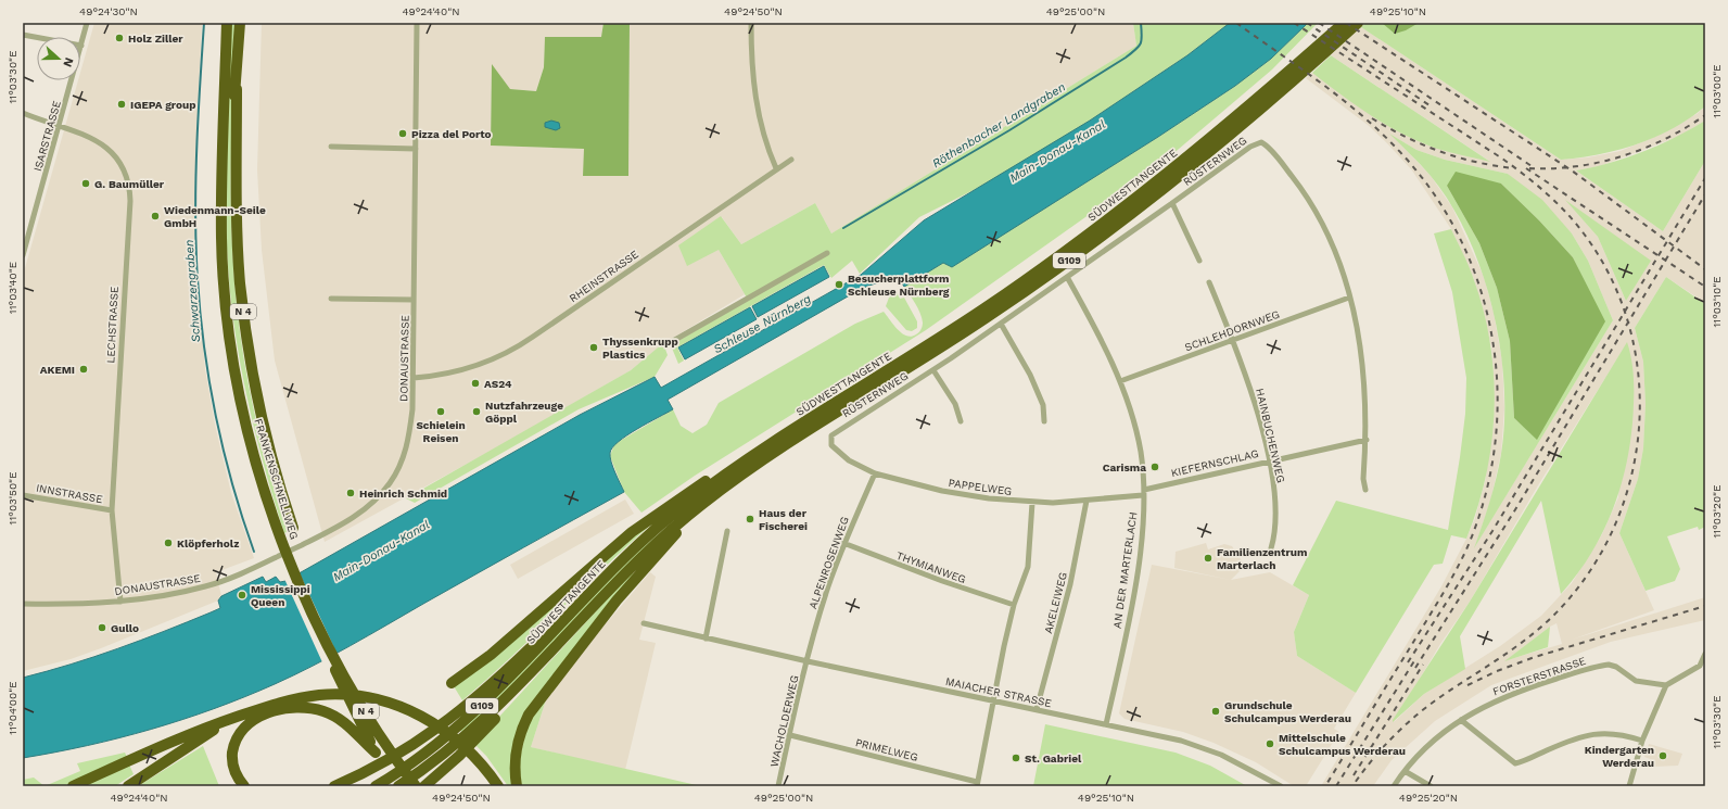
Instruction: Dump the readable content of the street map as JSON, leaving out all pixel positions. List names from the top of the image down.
{
  "streets": {
    "highway": [
      "SÜDWESTTANGENTE",
      "G109",
      "N 4",
      "FRANKENSCHNELLWEG"
    ],
    "street": [
      "ISARSTRASSE",
      "RÜSTERNWEG",
      "RHEINSTRASSE",
      "LECHSTRASSE",
      "SCHLEHDORNWEG",
      "DONAUSTRASSE",
      "HAINBUCHENWEG",
      "KIEFERNSCHLAG",
      "PAPPELWEG",
      "INNSTRASSE",
      "ALPENROSENWEG",
      "THYMIANWEG",
      "AN DER MARTERLACH",
      "AKELEIWEG",
      "FORSTERSTRASSE",
      "MAIACHER STRASSE",
      "WACHOLDERWEG",
      "PRIMELWEG"
    ]
  },
  "crossings": [
    ["ISARSTRASSE", "LECHSTRASSE"],
    ["RÜSTERNWEG", "SCHLEHDORNWEG"],
    ["RÜSTERNWEG", "KIEFERNSCHLAG"],
    ["RÜSTERNWEG", "PAPPELWEG"],
    ["RÜSTERNWEG", "AN DER MARTERLACH"],
    ["RHEINSTRASSE", "DONAUSTRASSE"],
    ["LECHSTRASSE", "DONAUSTRASSE"],
    ["LECHSTRASSE", "INNSTRASSE"],
    ["SCHLEHDORNWEG", "HAINBUCHENWEG"],
    ["SCHLEHDORNWEG", "AN DER MARTERLACH"],
    ["HAINBUCHENWEG", "KIEFERNSCHLAG"],
    ["KIEFERNSCHLAG", "PAPPELWEG"],
    ["KIEFERNSCHLAG", "AN DER MARTERLACH"],
    ["PAPPELWEG", "ALPENROSENWEG"],
    ["PAPPELWEG", "AN DER MARTERLACH"],
    ["PAPPELWEG", "AKELEIWEG"],
    ["ALPENROSENWEG", "THYMIANWEG"],
    ["ALPENROSENWEG", "MAIACHER STRASSE"],
    ["ALPENROSENWEG", "WACHOLDERWEG"],
    ["AN DER MARTERLACH", "MAIACHER STRASSE"],
    ["AKELEIWEG", "MAIACHER STRASSE"],
    ["MAIACHER STRASSE", "WACHOLDERWEG"],
    ["WACHOLDERWEG", "PRIMELWEG"]
  ],
  "water": [
    "Röthenbacher Landgraben",
    "Main-Donau-Kanal",
    "Schwarzengraben",
    "Schleuse Nürnberg"
  ],
  "places": [
    "Holz Ziller",
    "IGEPA group",
    "Pizza del Porto",
    "G. Baumüller",
    "Wiedenmann-Seile GmbH",
    "Besucherplattform Schleuse Nürnberg",
    "Thyssenkrupp Plastics",
    "AKEMI",
    "AS24",
    "Schielein Reisen",
    "Nutzfahrzeuge Göppl",
    "Carisma",
    "Heinrich Schmid",
    "Haus der Fischerei",
    "Klöpferholz",
    "Familienzentrum Marterlach",
    "Mississippi Queen",
    "Gullo",
    "Grundschule Schulcampus Werderau",
    "Mittelschule Schulcampus Werderau",
    "Kindergarten Werderau",
    "St. Gabriel"
  ],
  "north": "right",
  "coordinates": [
    "49°24'30\"N",
    "49°24'40\"N",
    "49°24'50\"N",
    "49°25'00\"N",
    "49°25'10\"N",
    "11°03'30\"E",
    "11°03'00\"E",
    "11°03'40\"E",
    "11°03'10\"E",
    "11°03'50\"E",
    "11°03'20\"E",
    "11°04'00\"E",
    "49°25'20\"N"
  ]
}
